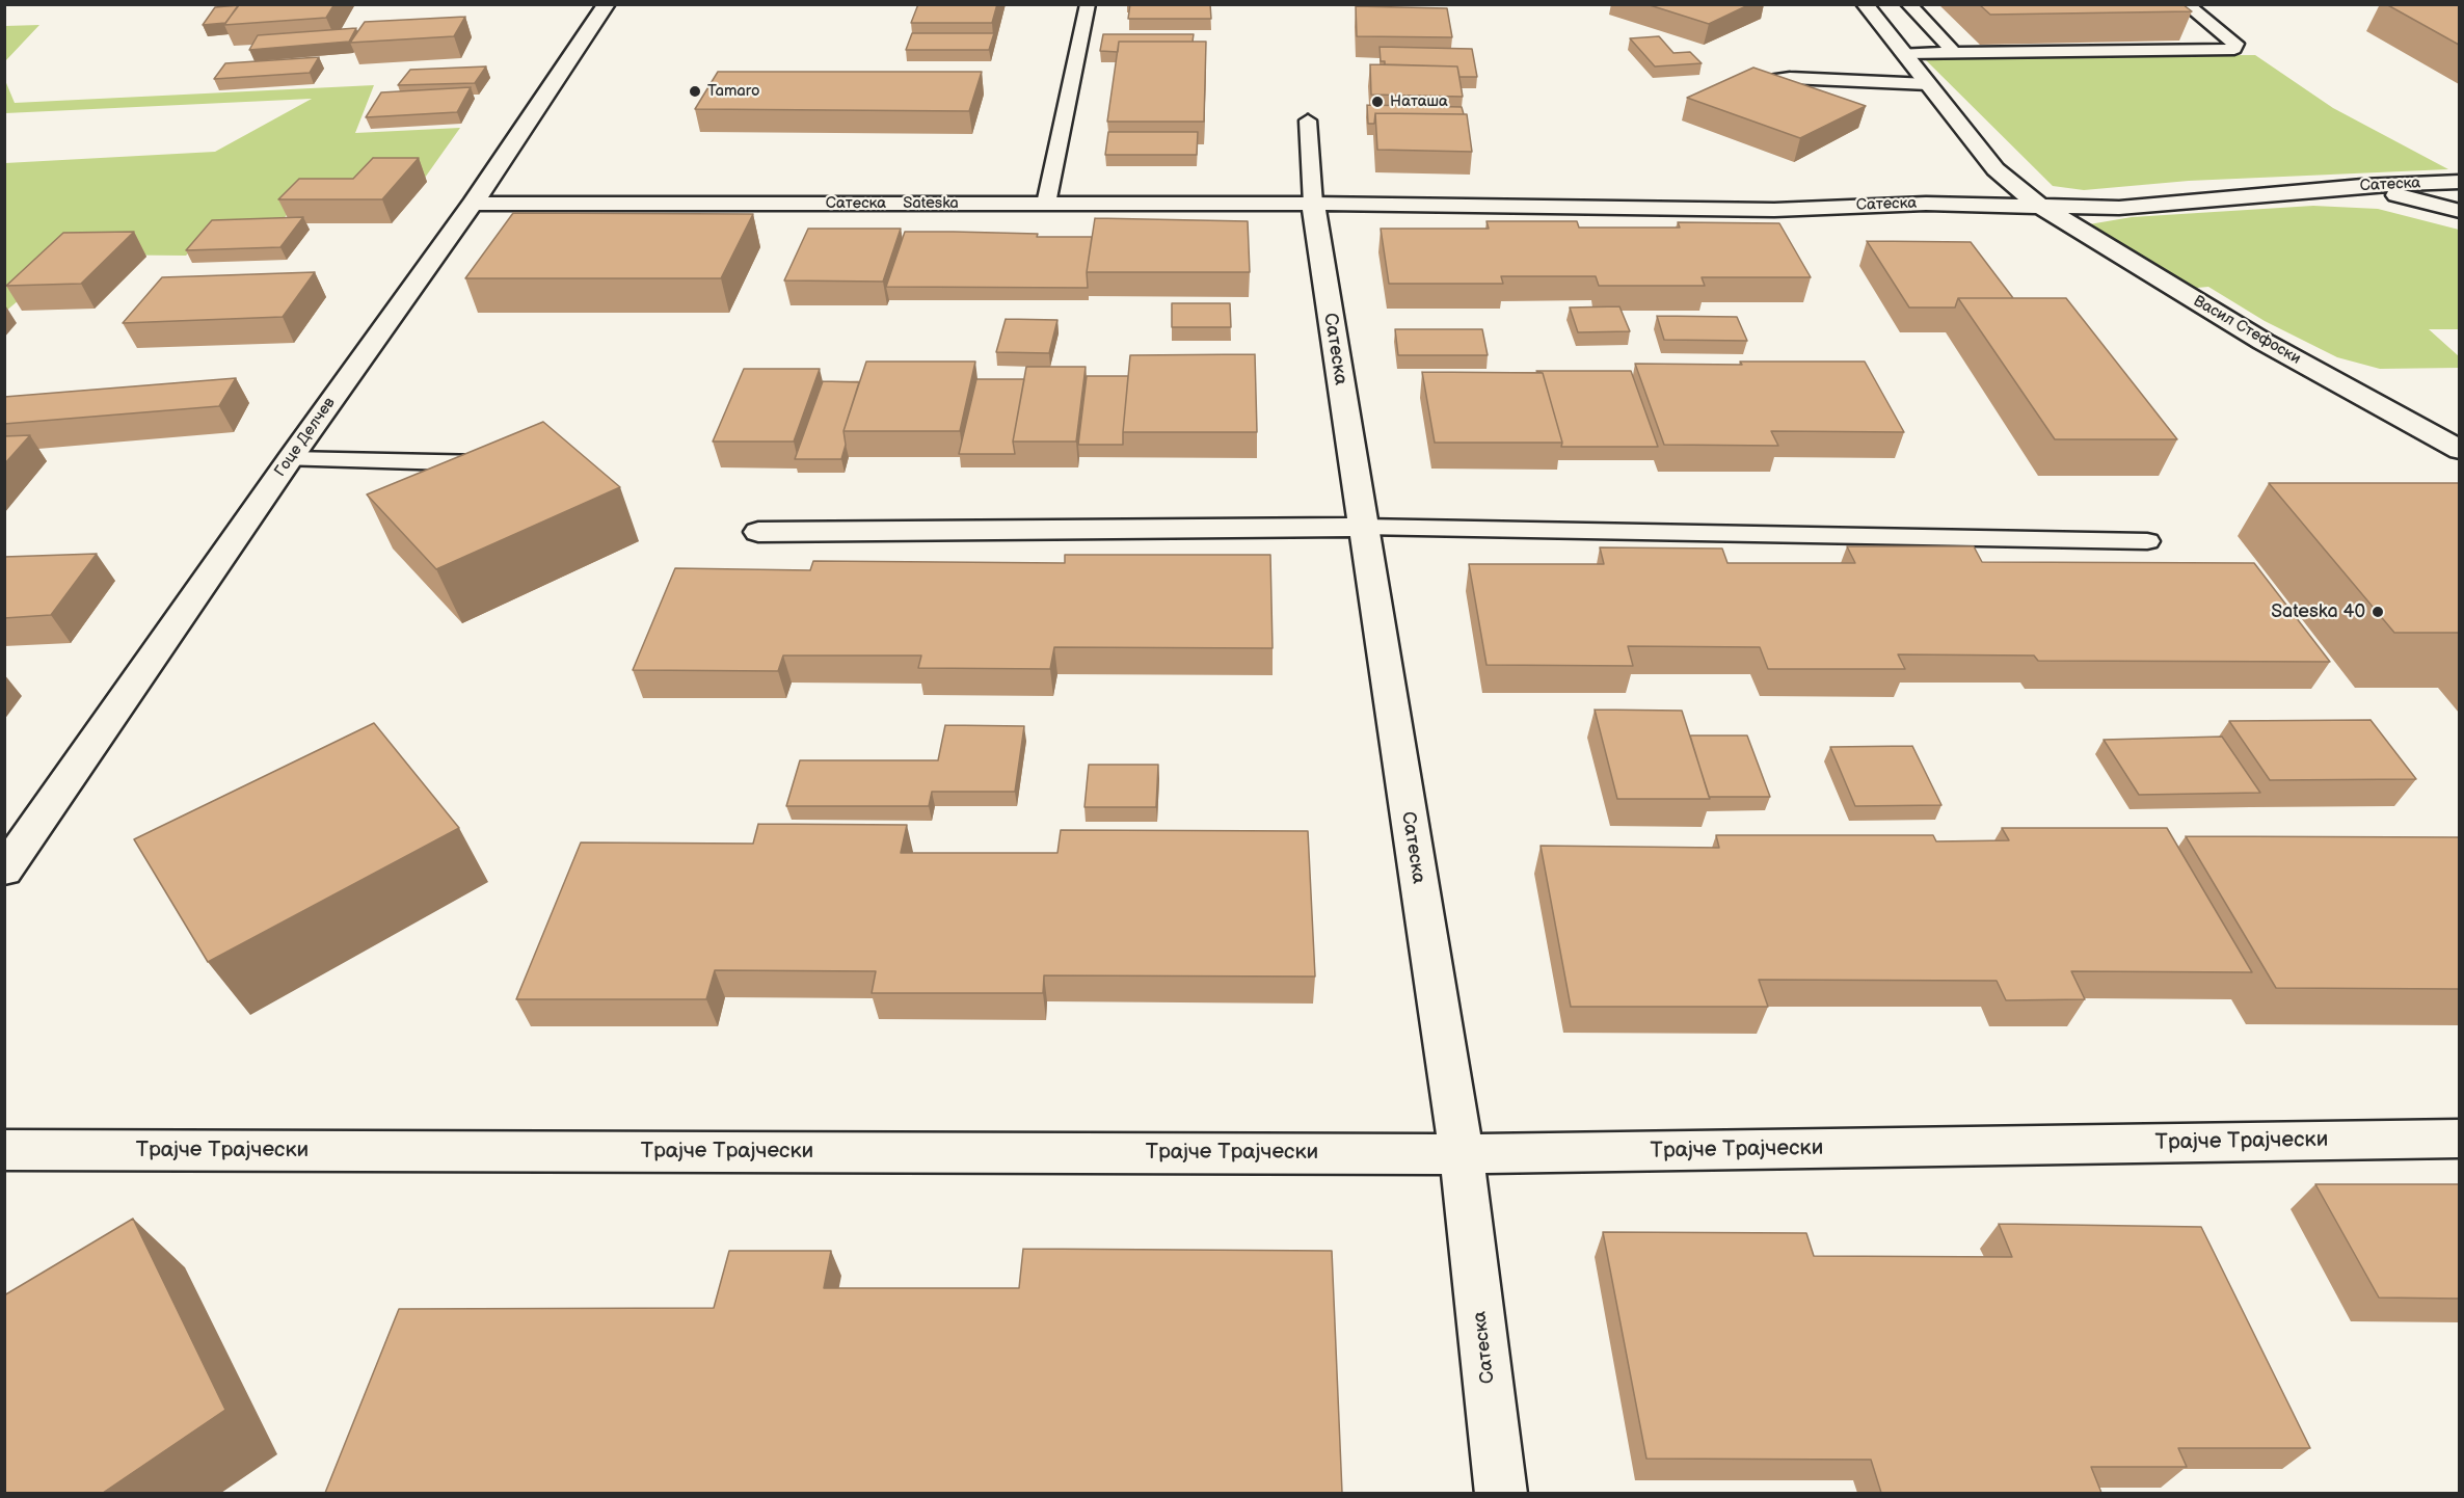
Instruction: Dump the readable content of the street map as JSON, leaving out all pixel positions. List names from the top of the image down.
{
  "streets": {
    "street": [
      "Сатеска",
      "Sateska",
      "Васил Стефоски",
      "Гоце Делчев",
      "Трајче Трајчески"
    ]
  },
  "crossings": [
    ["Сатеска", "Sateska"],
    ["Сатеска", "Васил Стефоски"],
    ["Сатеска", "Гоце Делчев"],
    ["Сатеска", "Трајче Трајчески"],
    ["Sateska", "Гоце Делчев"]
  ],
  "places": ["Tamaro", "Наташа", "Sateska 40"]
}
